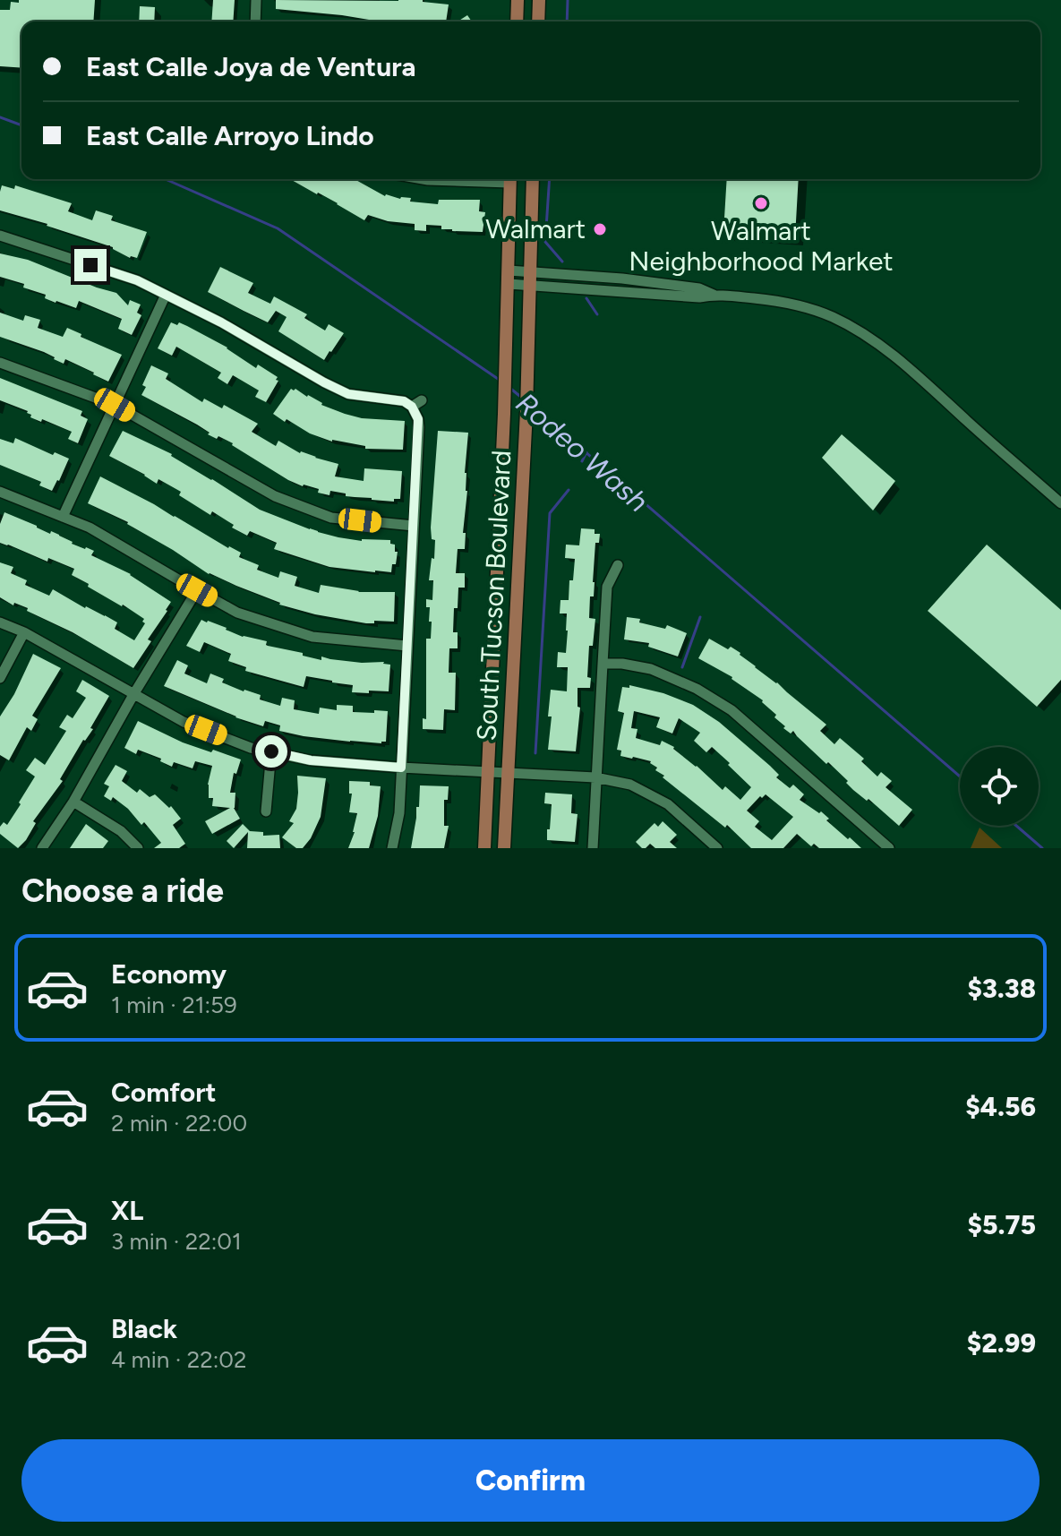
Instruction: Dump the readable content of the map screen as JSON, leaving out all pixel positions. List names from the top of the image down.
{
  "streets": {
    "main road": ["South Tucson Boulevard"]
  },
  "water": ["Rodeo Wash"],
  "places": ["Walmart Neighborhood Market", "Walmart"],
  "page": {
    "banner": ["East Calle Joya de Ventura", "East Calle Arroyo Lindo"],
    "heading": "Choose a ride",
    "list": [
      {
        "name": "Economy",
        "note": "1 min · 21:59",
        "value": "$3.38"
      },
      {
        "name": "Comfort",
        "note": "2 min · 22:00",
        "value": "$4.56"
      },
      {
        "name": "XL",
        "note": "3 min · 22:01",
        "value": "$5.75"
      },
      {
        "name": "Black",
        "note": "4 min · 22:02",
        "value": "$2.99"
      }
    ],
    "buttons": "Confirm"
  }
}
